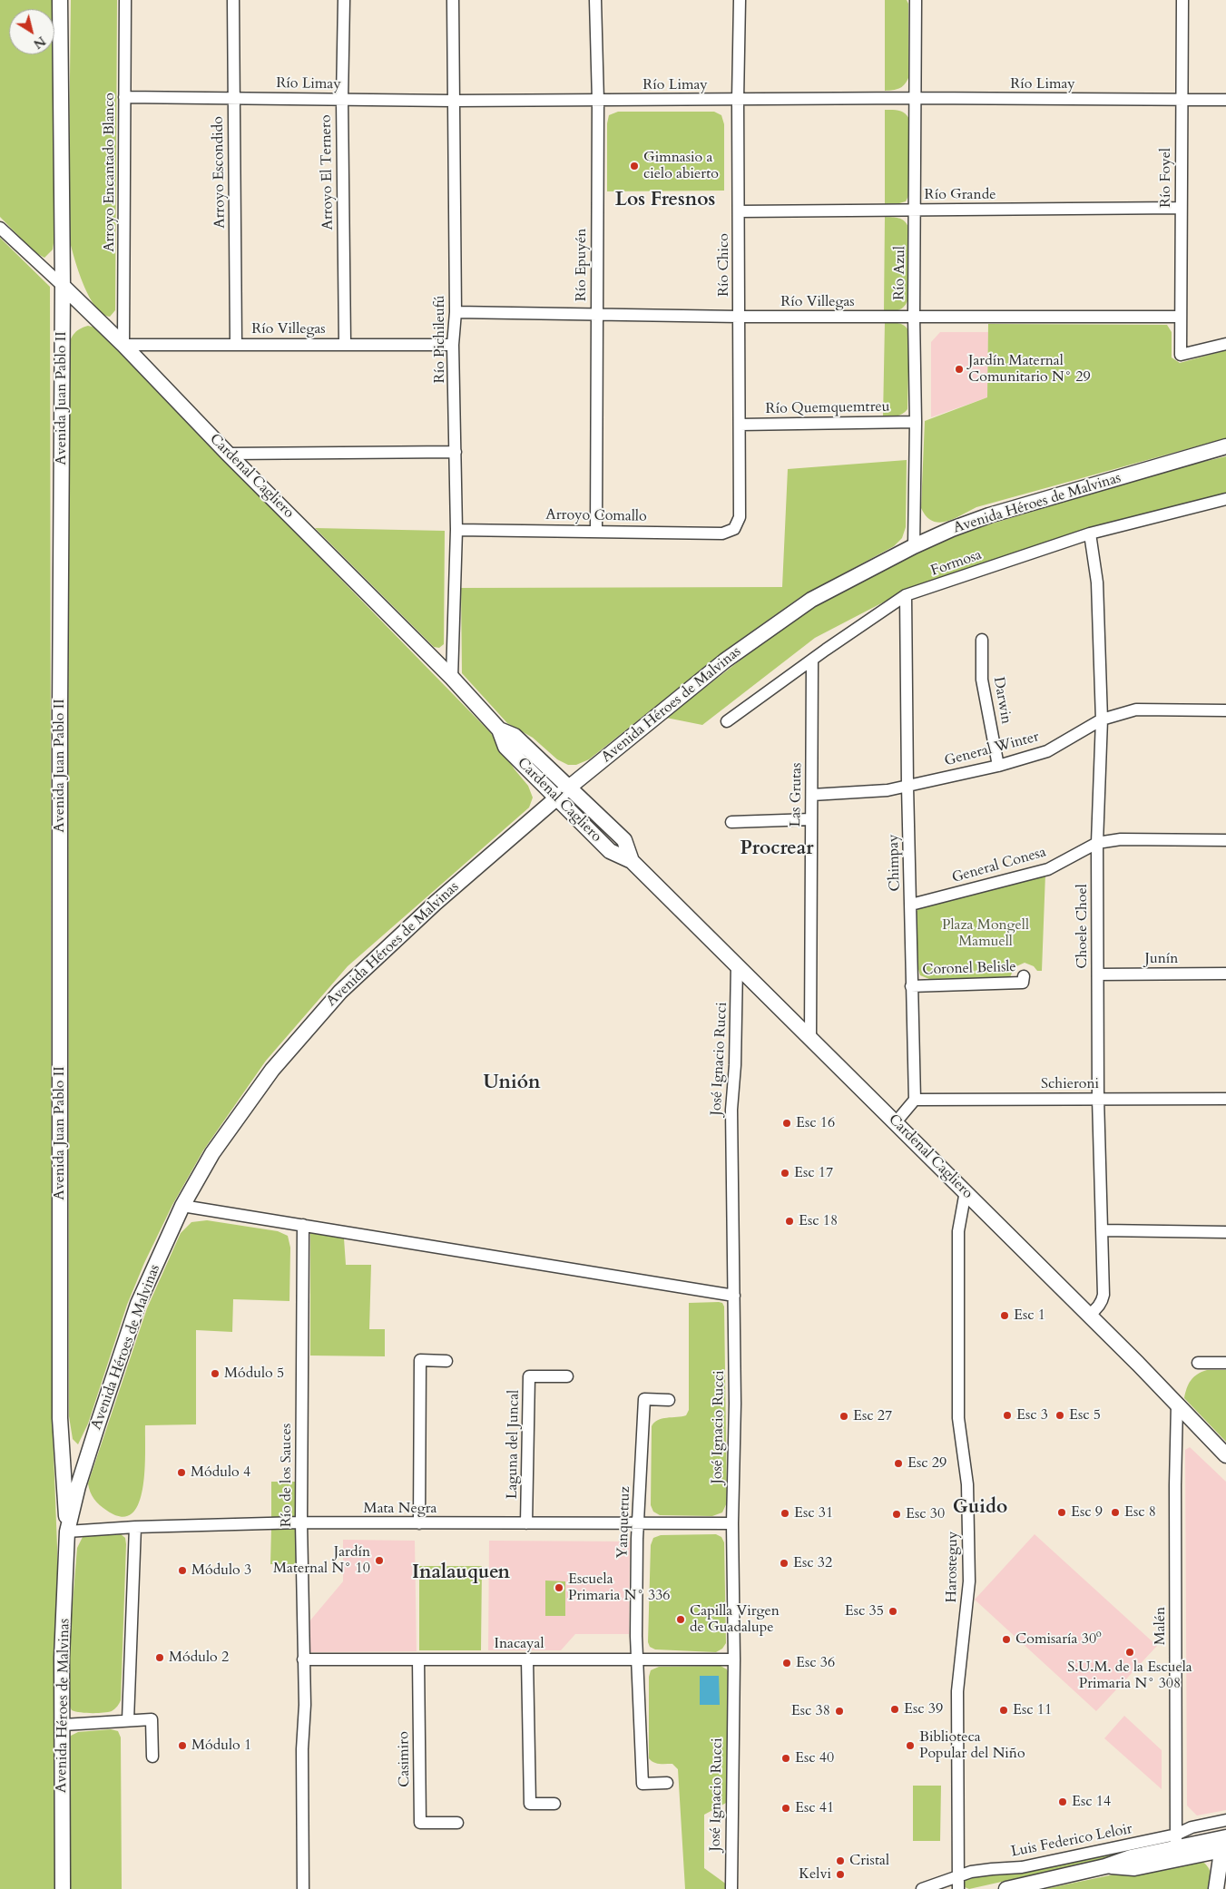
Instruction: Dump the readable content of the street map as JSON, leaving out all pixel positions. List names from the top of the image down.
{
  "streets": {
    "main road": ["Avenida Juan Pablo II", "Cardenal Cagliero", "Avenida Héroes de Malvinas"],
    "street": [
      "Río Limay",
      "Arroyo Encantado Blanco",
      "Arroyo Escondido",
      "Arroyo El Ternero",
      "Río Foyel",
      "Río Grande",
      "Río Epuyén",
      "Río Chico",
      "Río Azul",
      "Río Villegas",
      "Río Pichileufú",
      "Río Quemquemtreu",
      "Arroyo Comallo",
      "Formosa",
      "Darwin",
      "General Winter",
      "Las Grutas",
      "Chimpay",
      "General Conesa",
      "Choele Choel",
      "Junín",
      "Coronel Belisle",
      "José Ignacio Rucci",
      "Schieroni",
      "Laguna del Juncal",
      "Río de los Sauces",
      "Mata Negra",
      "Yanquetruz",
      "Harosteguy",
      "Malén",
      "Inacayal",
      "Casimiro",
      "Luis Federico Leloir"
    ]
  },
  "crossings": [
    ["Río Limay", "Arroyo Encantado Blanco"],
    ["Río Limay", "Arroyo Escondido"],
    ["Río Limay", "Arroyo El Ternero"],
    ["Río Limay", "Río Foyel"],
    ["Río Limay", "Río Epuyén"],
    ["Río Limay", "Río Chico"],
    ["Río Limay", "Río Azul"],
    ["Río Limay", "Río Pichileufú"],
    ["Arroyo Encantado Blanco", "Río Villegas"],
    ["Arroyo Encantado Blanco", "Cardenal Cagliero"],
    ["Arroyo Escondido", "Río Villegas"],
    ["Arroyo El Ternero", "Río Villegas"],
    ["Río Foyel", "Río Grande"],
    ["Río Foyel", "Río Villegas"],
    ["Río Grande", "Río Chico"],
    ["Río Grande", "Río Azul"],
    ["Río Epuyén", "Río Villegas"],
    ["Río Epuyén", "Arroyo Comallo"],
    ["Río Chico", "Río Villegas"],
    ["Río Chico", "Río Quemquemtreu"],
    ["Río Chico", "Arroyo Comallo"],
    ["Río Azul", "Río Villegas"],
    ["Río Azul", "Río Quemquemtreu"],
    ["Río Azul", "Avenida Héroes de Malvinas"],
    ["Río Villegas", "Río Pichileufú"],
    ["Río Villegas", "Cardenal Cagliero"],
    ["Río Pichileufú", "Cardenal Cagliero"],
    ["Río Pichileufú", "Arroyo Comallo"],
    ["Avenida Juan Pablo II", "Cardenal Cagliero"],
    ["Avenida Juan Pablo II", "Avenida Héroes de Malvinas"],
    ["Avenida Juan Pablo II", "Mata Negra"],
    ["Cardenal Cagliero", "Avenida Héroes de Malvinas"],
    ["Cardenal Cagliero", "Las Grutas"],
    ["Cardenal Cagliero", "Choele Choel"],
    ["Cardenal Cagliero", "José Ignacio Rucci"],
    ["Cardenal Cagliero", "Harosteguy"],
    ["Cardenal Cagliero", "Malén"],
    ["Avenida Héroes de Malvinas", "Mata Negra"],
    ["Formosa", "Las Grutas"],
    ["Formosa", "Chimpay"],
    ["Formosa", "Choele Choel"],
    ["Darwin", "General Winter"],
    ["General Winter", "Las Grutas"],
    ["General Winter", "Chimpay"],
    ["General Winter", "Choele Choel"],
    ["Chimpay", "General Conesa"],
    ["Chimpay", "Coronel Belisle"],
    ["Chimpay", "Schieroni"],
    ["General Conesa", "Choele Choel"],
    ["Choele Choel", "Junín"],
    ["Choele Choel", "Schieroni"],
    ["José Ignacio Rucci", "Mata Negra"],
    ["José Ignacio Rucci", "Inacayal"],
    ["Laguna del Juncal", "Mata Negra"],
    ["Río de los Sauces", "Mata Negra"],
    ["Río de los Sauces", "Inacayal"],
    ["Mata Negra", "Yanquetruz"],
    ["Yanquetruz", "Inacayal"],
    ["Harosteguy", "Luis Federico Leloir"],
    ["Malén", "Luis Federico Leloir"],
    ["Inacayal", "Casimiro"]
  ],
  "districts": [
    "Los Fresnos",
    "Procrear",
    "Unión",
    "Guido",
    "Inalauquen"
  ],
  "parks": ["Plaza Mongell Mamuell"],
  "places": [
    "Gimnasio a cielo abierto",
    "Jardín Maternal Comunitario N° 29",
    "Esc 16",
    "Esc 17",
    "Esc 18",
    "Esc 1",
    "Módulo 5",
    "Esc 3",
    "Esc 5",
    "Esc 27",
    "Esc 29",
    "Módulo 4",
    "Esc 9",
    "Esc 8",
    "Esc 31",
    "Esc 30",
    "Jardín Maternal N° 10",
    "Esc 32",
    "Módulo 3",
    "Escuela Primaria N° 336",
    "Esc 35",
    "Capilla Virgen de Guadalupe",
    "Comisaría 30º",
    "S.U.M. de la Escuela Primaria N° 308",
    "Módulo 2",
    "Esc 36",
    "Esc 39",
    "Esc 11",
    "Esc 38",
    "Módulo 1",
    "Biblioteca Popular del Niño",
    "Esc 40",
    "Esc 14",
    "Esc 41",
    "Cristal",
    "Kelvi"
  ],
  "north": "bottom right"
}
